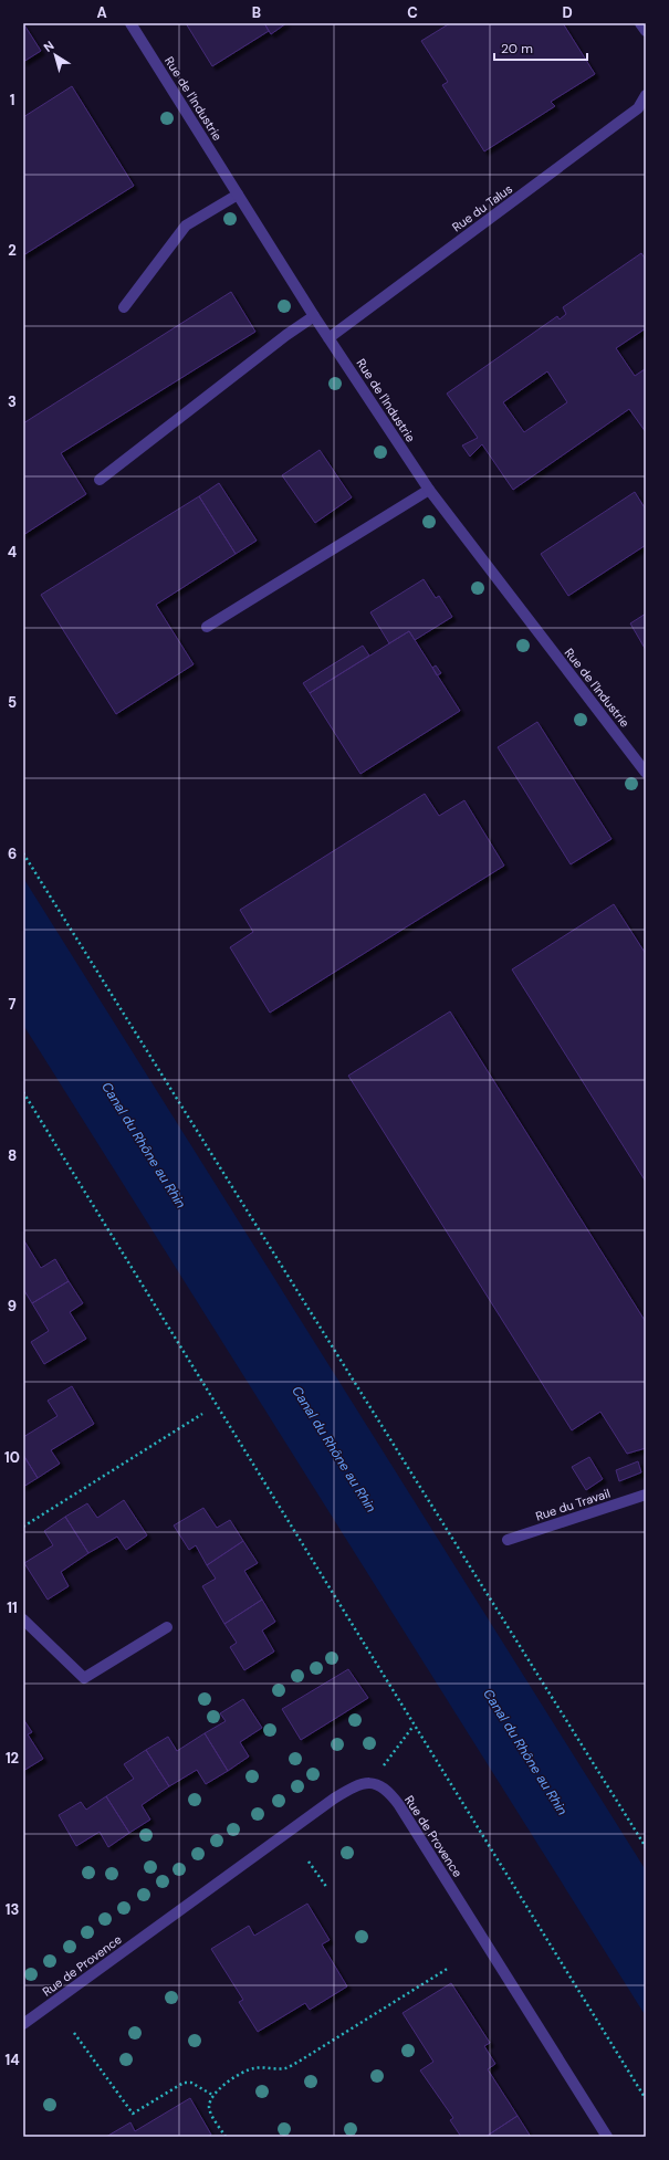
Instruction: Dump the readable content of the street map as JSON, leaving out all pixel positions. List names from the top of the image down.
{
  "streets": {
    "street": [
      "Rue de l'Industrie",
      "Rue du Talus",
      "Rue du Travail",
      "Rue de Provence"
    ]
  },
  "crossings": [
    ["Rue de l'Industrie", "Rue du Talus"]
  ],
  "water": ["Canal du Rhône au Rhin"],
  "scale_bar": "20 m",
  "north": "top left",
  "grid": {
    "columns": [
      "A",
      "B",
      "C",
      "D"
    ],
    "rows": [
      "1",
      "2",
      "3",
      "4",
      "5",
      "6",
      "7",
      "8",
      "9",
      "10",
      "11",
      "12",
      "13",
      "14"
    ]
  }
}
